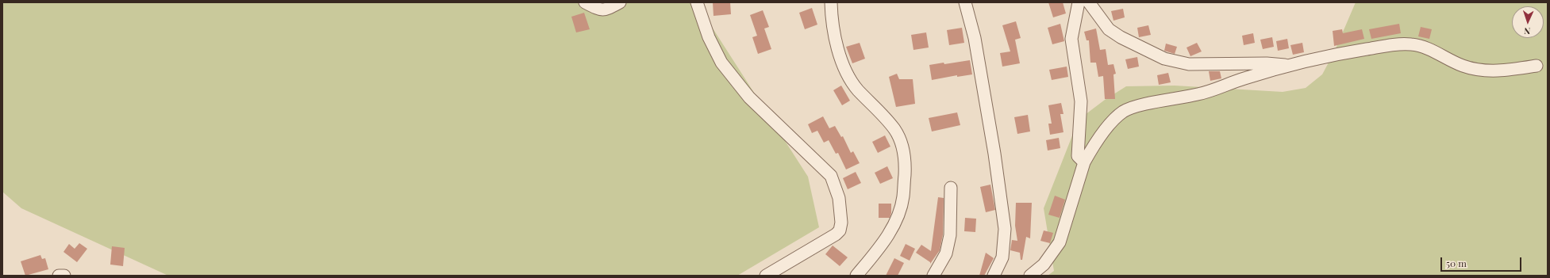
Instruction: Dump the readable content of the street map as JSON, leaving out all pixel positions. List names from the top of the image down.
{
  "scale_bar": "50 m",
  "north": "bottom"
}
